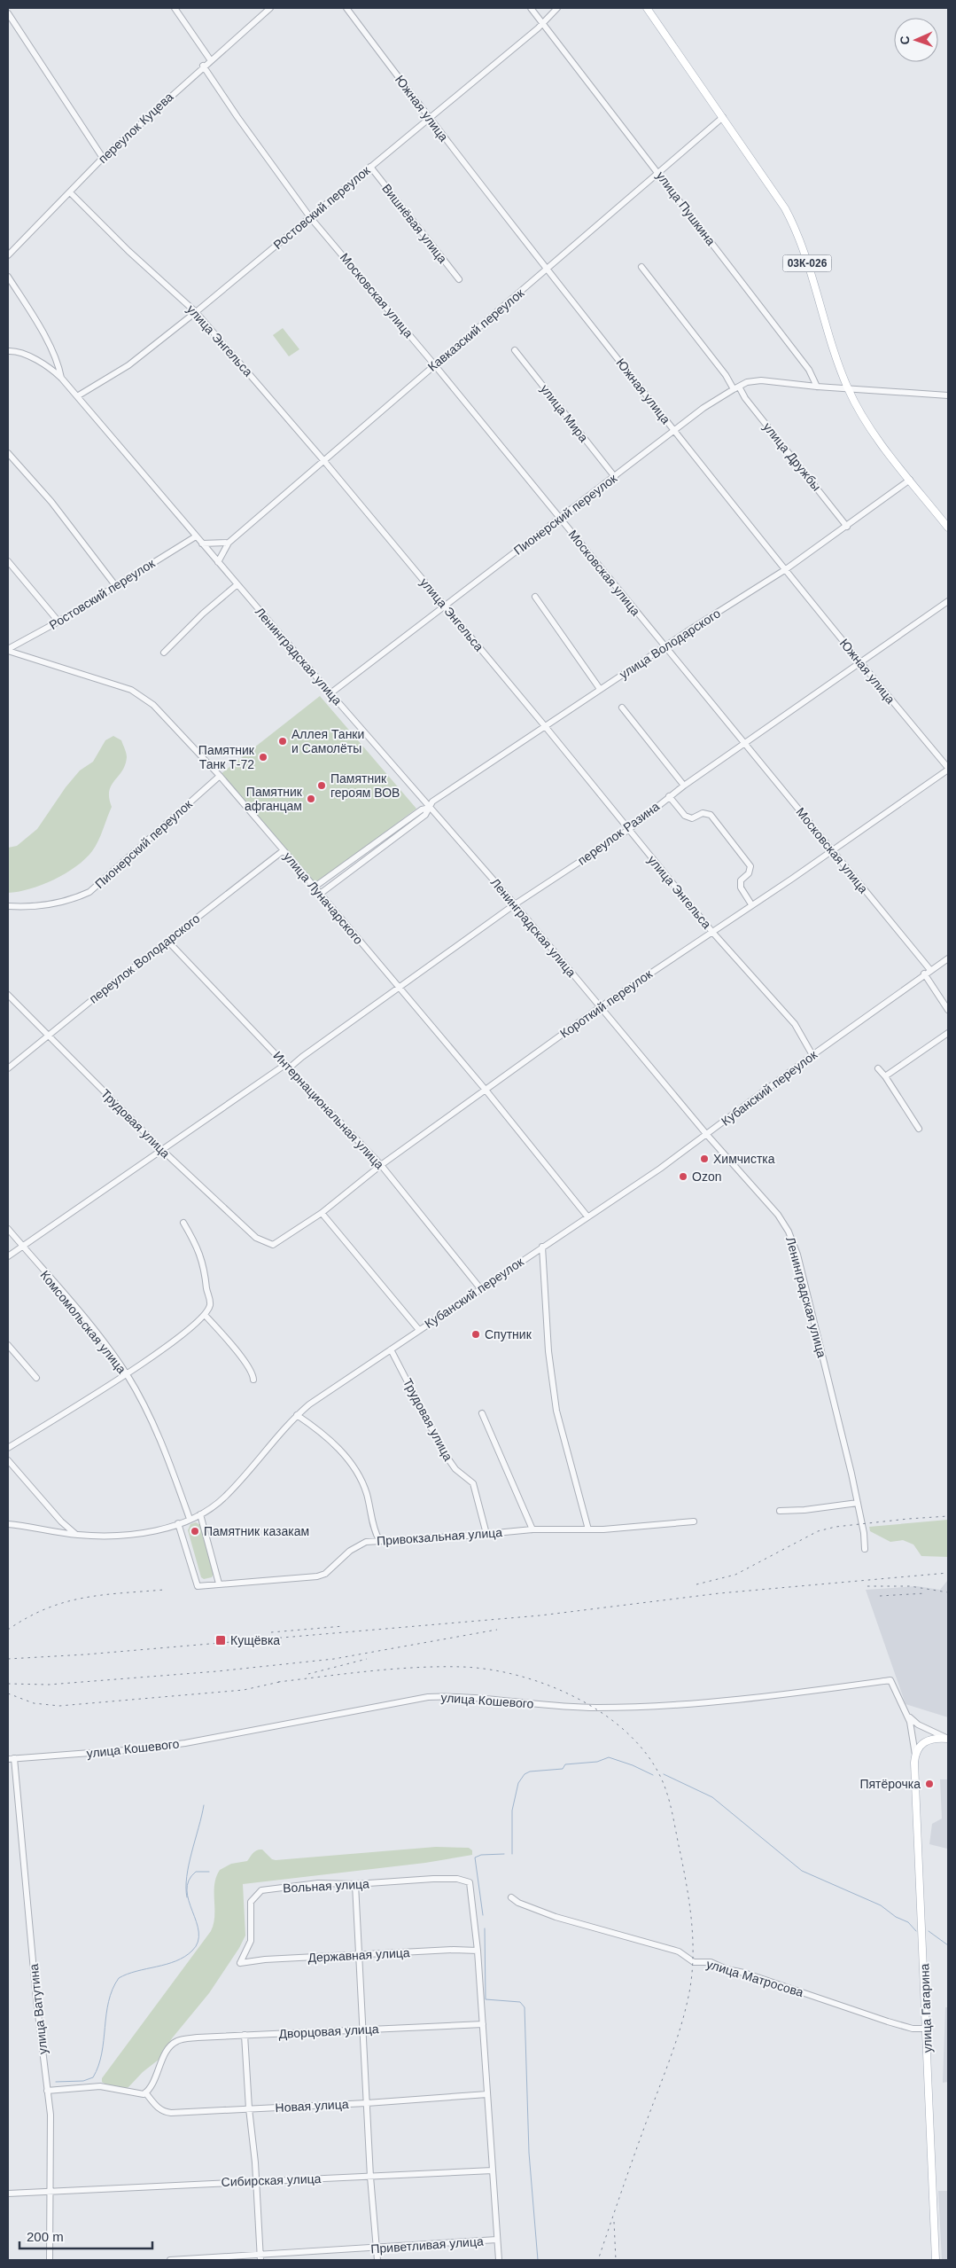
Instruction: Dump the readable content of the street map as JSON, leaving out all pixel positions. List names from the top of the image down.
{
  "streets": {
    "main road": ["03К-026", "улица Гагарина"],
    "street": [
      "Южная улица",
      "переулок Куцева",
      "Ростовский переулок",
      "улица Пушкина",
      "Вишнёвая улица",
      "Московская улица",
      "Кавказский переулок",
      "улица Энгельса",
      "улица Мира",
      "улица Дружбы",
      "Пионерский переулок",
      "улица Володарского",
      "Ленинградская улица",
      "переулок Разина",
      "улица Луначарского",
      "переулок Володарского",
      "Короткий переулок",
      "Кубанский переулок",
      "Интернациональная улица",
      "Трудовая улица",
      "Комсомольская улица",
      "Привокзальная улица",
      "улица Кошевого",
      "Вольная улица",
      "Державная улица",
      "улица Матросова",
      "улица Ватутина",
      "Дворцовая улица",
      "Новая улица",
      "Сибирская улица",
      "Приветливая улица"
    ]
  },
  "crossings": [
    ["Южная улица", "Ростовский переулок"],
    ["Южная улица", "Кавказский переулок"],
    ["Южная улица", "Пионерский переулок"],
    ["Южная улица", "улица Володарского"],
    ["Южная улица", "переулок Разина"],
    ["Южная улица", "Короткий переулок"],
    ["переулок Куцева", "Московская улица"],
    ["переулок Куцева", "улица Энгельса"],
    ["Ростовский переулок", "улица Пушкина"],
    ["Ростовский переулок", "Вишнёвая улица"],
    ["Ростовский переулок", "Московская улица"],
    ["Ростовский переулок", "улица Энгельса"],
    ["Ростовский переулок", "Ленинградская улица"],
    ["Ростовский переулок", "улица Луначарского"],
    ["улица Пушкина", "Кавказский переулок"],
    ["улица Пушкина", "Пионерский переулок"],
    ["03К-026", "Кавказский переулок"],
    ["03К-026", "улица Володарского"],
    ["Московская улица", "Кавказский переулок"],
    ["Московская улица", "Пионерский переулок"],
    ["Московская улица", "улица Володарского"],
    ["Московская улица", "переулок Разина"],
    ["Московская улица", "Короткий переулок"],
    ["Московская улица", "Кубанский переулок"],
    ["Кавказский переулок", "улица Энгельса"],
    ["Кавказский переулок", "Ленинградская улица"],
    ["улица Энгельса", "Пионерский переулок"],
    ["улица Энгельса", "улица Володарского"],
    ["улица Энгельса", "переулок Разина"],
    ["улица Энгельса", "Короткий переулок"],
    ["улица Энгельса", "Кубанский переулок"],
    ["улица Мира", "Пионерский переулок"],
    ["улица Дружбы", "Пионерский переулок"],
    ["улица Дружбы", "улица Володарского"],
    ["Пионерский переулок", "Ленинградская улица"],
    ["Пионерский переулок", "улица Луначарского"],
    ["улица Володарского", "Ленинградская улица"],
    ["улица Володарского", "улица Луначарского"],
    ["Ленинградская улица", "переулок Разина"],
    ["Ленинградская улица", "Короткий переулок"],
    ["Ленинградская улица", "Кубанский переулок"],
    ["переулок Разина", "улица Луначарского"],
    ["переулок Разина", "Интернациональная улица"],
    ["переулок Разина", "Трудовая улица"],
    ["переулок Разина", "Комсомольская улица"],
    ["улица Луначарского", "переулок Володарского"],
    ["улица Луначарского", "Короткий переулок"],
    ["улица Луначарского", "Кубанский переулок"],
    ["переулок Володарского", "Интернациональная улица"],
    ["переулок Володарского", "Трудовая улица"],
    ["Короткий переулок", "Интернациональная улица"],
    ["Короткий переулок", "Трудовая улица"],
    ["Кубанский переулок", "Интернациональная улица"],
    ["Кубанский переулок", "Трудовая улица"],
    ["Кубанский переулок", "Комсомольская улица"],
    ["Кубанский переулок", "Привокзальная улица"],
    ["Трудовая улица", "Привокзальная улица"],
    ["улица Кошевого", "улица Гагарина"],
    ["улица Кошевого", "улица Ватутина"],
    ["Вольная улица", "Державная улица"],
    ["улица Матросова", "улица Гагарина"],
    ["улица Ватутина", "Сибирская улица"],
    ["Дворцовая улица", "Новая улица"]
  ],
  "places": {
    "other": [
      "Аллея Танки и Самолёты",
      "Памятник Танк Т-72",
      "Памятник героям ВОВ",
      "Памятник афганцам",
      "Химчистка",
      "Ozon",
      "Спутник",
      "Памятник казакам",
      "Пятёрочка"
    ],
    "transit": ["Кущёвка"]
  },
  "scale_bar": "200 m",
  "north": "left"
}
